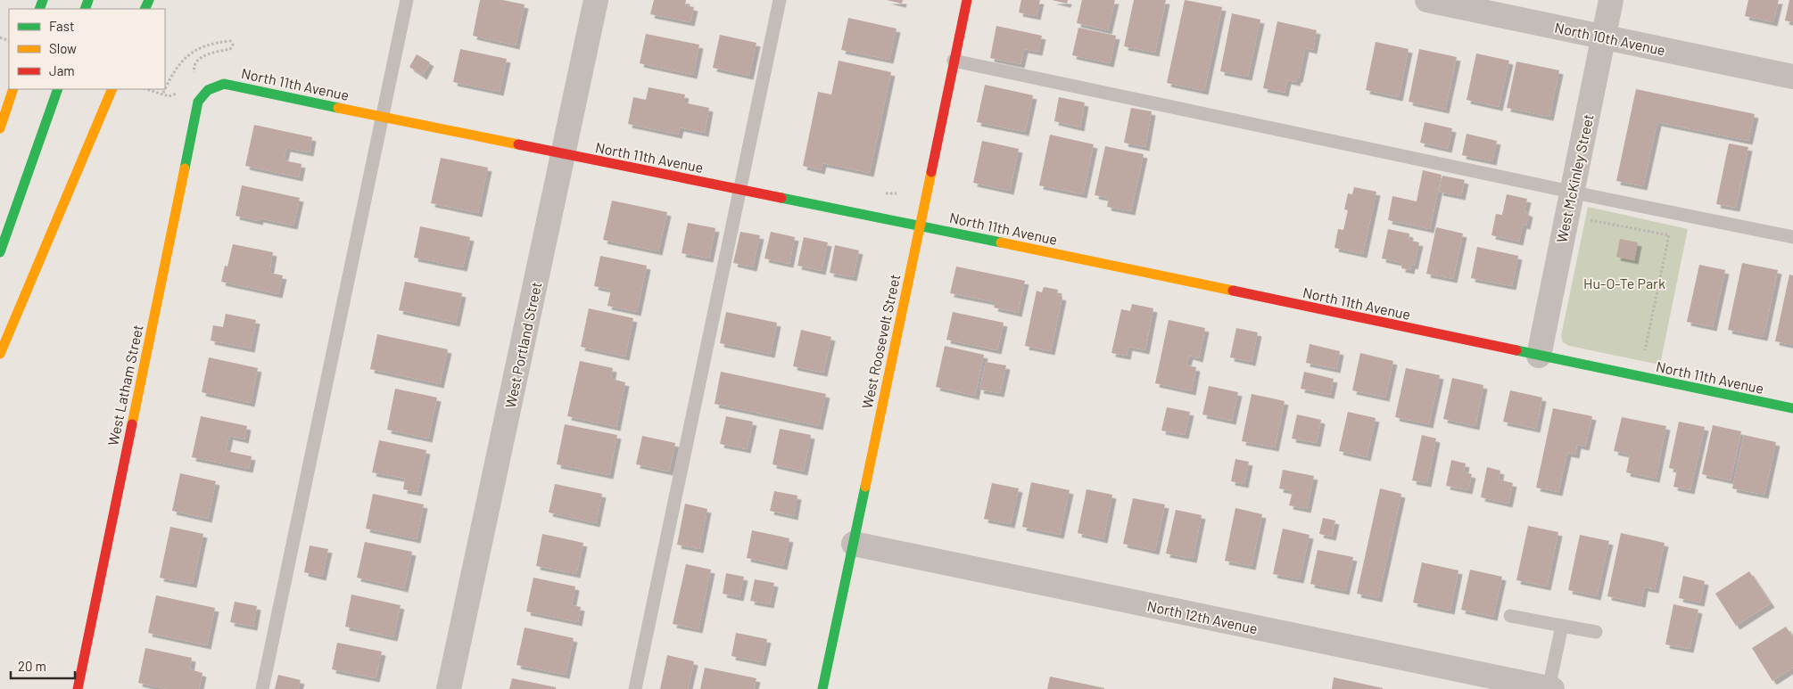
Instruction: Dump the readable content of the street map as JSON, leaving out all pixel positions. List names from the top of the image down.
{
  "streets": {
    "main road": ["North 11th Avenue", "West Roosevelt Street", "West Latham Street"],
    "street": [
      "North 10th Avenue",
      "West McKinley Street",
      "West Portland Street",
      "North 12th Avenue"
    ]
  },
  "crossings": [
    ["North 10th Avenue", "West McKinley Street"],
    ["North 11th Avenue", "West McKinley Street"],
    ["North 11th Avenue", "West Roosevelt Street"],
    ["North 11th Avenue", "West Portland Street"],
    ["North 11th Avenue", "West Latham Street"],
    ["West Roosevelt Street", "North 12th Avenue"]
  ],
  "parks": ["Hu-O-Te Park"],
  "legend": ["Fast", "Slow", "Jam"],
  "scale_bar": "20 m"
}
